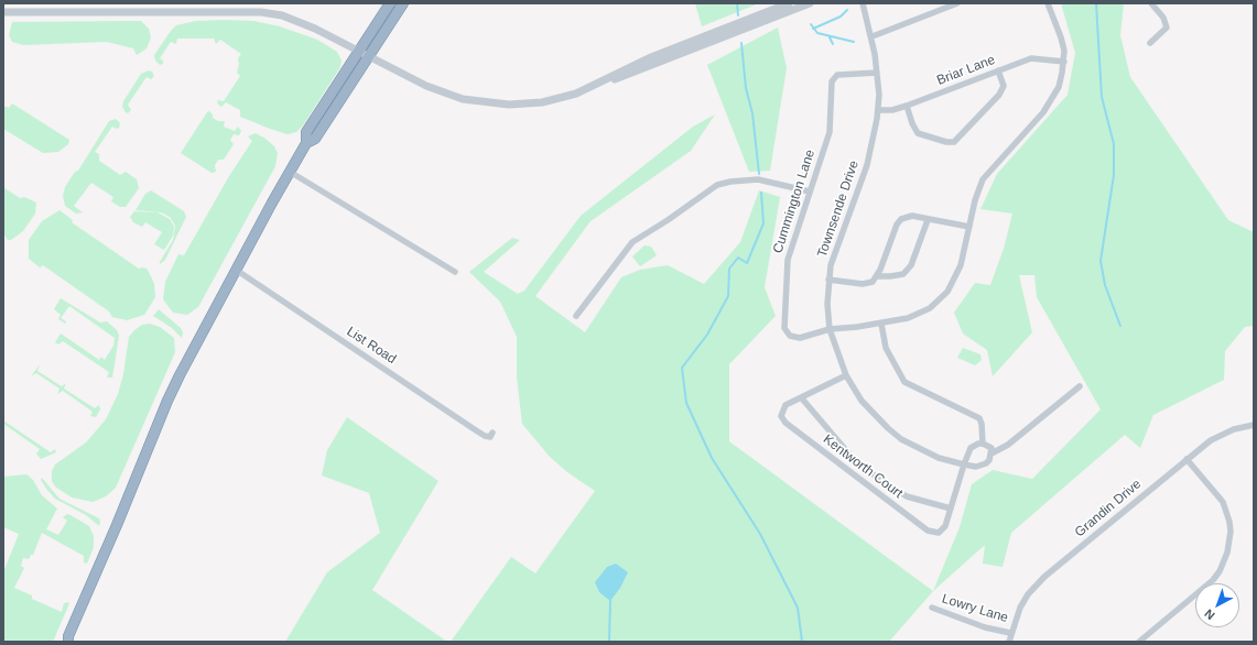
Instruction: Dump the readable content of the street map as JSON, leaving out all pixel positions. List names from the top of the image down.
{
  "streets": {
    "street": [
      "Briar Lane",
      "Cummington Lane",
      "Townsende Drive",
      "List Road",
      "Kentworth Court",
      "Grandin Drive",
      "Lowry Lane"
    ]
  },
  "crossings": [
    ["Briar Lane", "Cummington Lane"],
    ["Briar Lane", "Townsende Drive"],
    ["Cummington Lane", "Townsende Drive"],
    ["Townsende Drive", "Kentworth Court"],
    ["Grandin Drive", "Lowry Lane"]
  ],
  "north": "bottom left"
}
